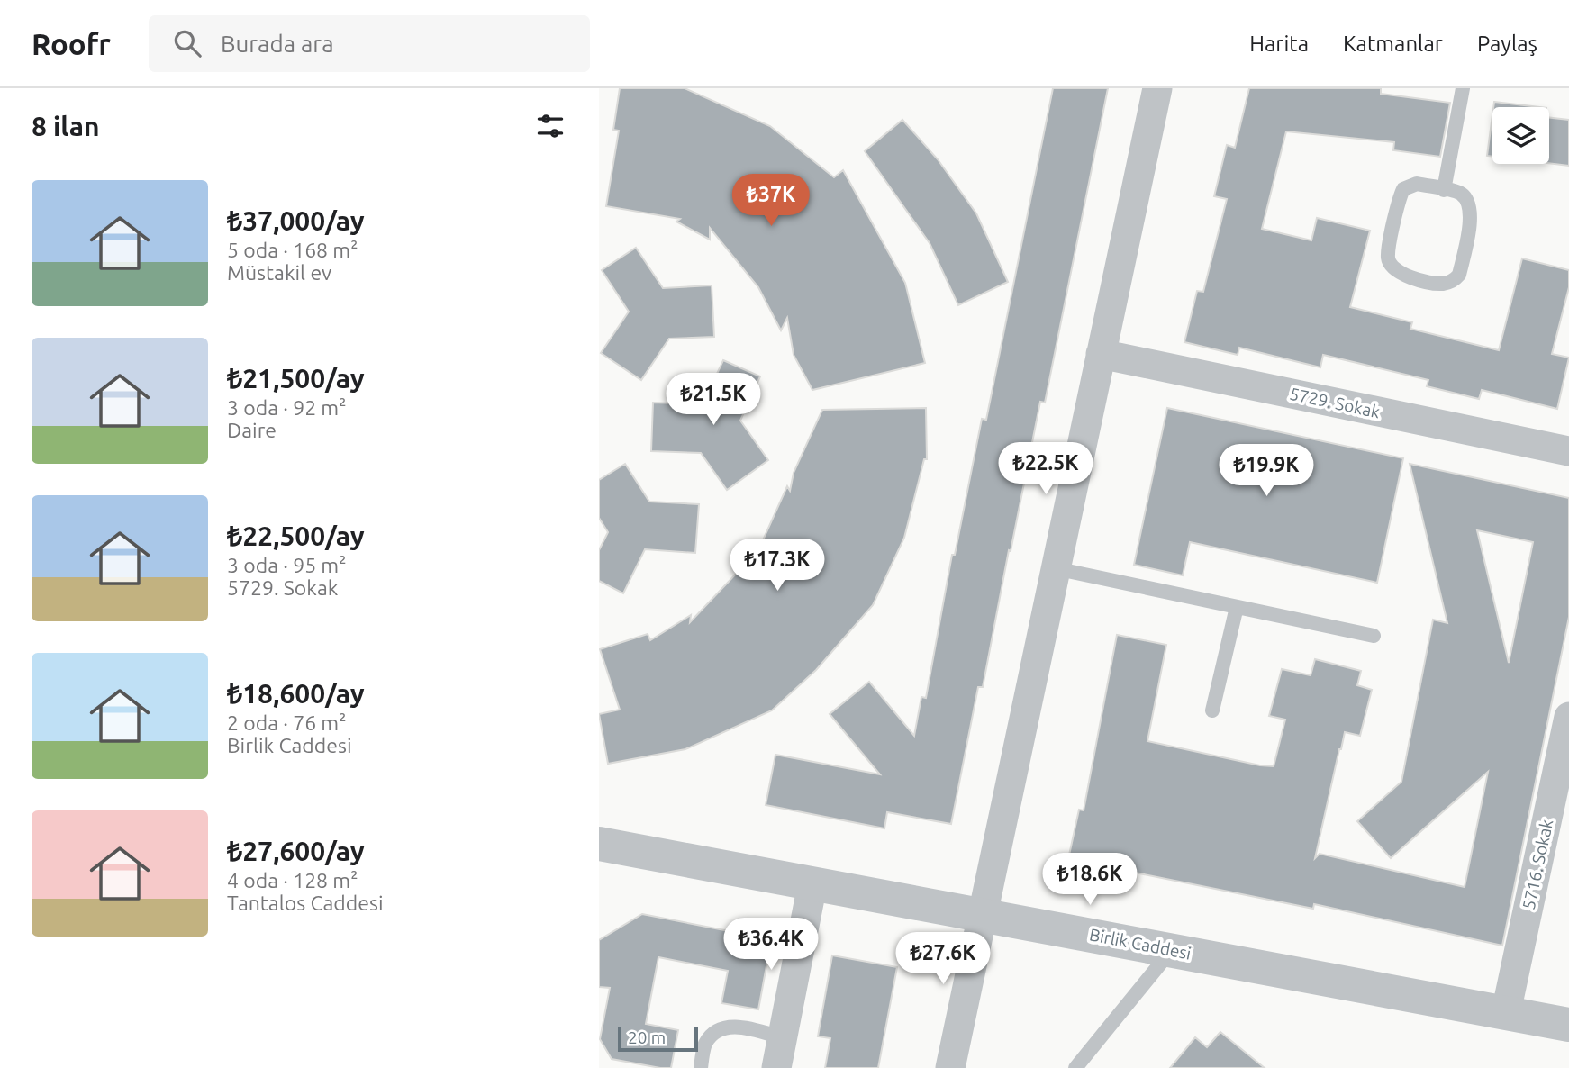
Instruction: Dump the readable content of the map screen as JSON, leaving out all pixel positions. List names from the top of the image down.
{
  "streets": {
    "street": ["5729. Sokak", "5716. Sokak", "Birlik Caddesi"]
  },
  "crossings": [
    ["5716. Sokak", "Birlik Caddesi"]
  ],
  "scale_bar": "20 m",
  "page": {
    "header": "Roofr",
    "search": "Burada ara",
    "nav": ["Harita", "Katmanlar", "Paylaş"],
    "heading": "8 ilan",
    "list": [
      {
        "name": "₺37,000/ay",
        "note": "5 oda · 168 m² · Müstakil ev"
      },
      {
        "name": "₺21,500/ay",
        "note": "3 oda · 92 m² · Daire"
      },
      {
        "name": "₺22,500/ay",
        "note": "3 oda · 95 m² · 5729. Sokak"
      },
      {
        "name": "₺18,600/ay",
        "note": "2 oda · 76 m² · Birlik Caddesi"
      },
      {
        "name": "₺27,600/ay",
        "note": "4 oda · 128 m² · Tantalos Caddesi"
      }
    ],
    "price": [
      "₺37K",
      "₺21.5K",
      "₺22.5K",
      "₺19.9K",
      "₺17.3K",
      "₺18.6K",
      "₺36.4K",
      "₺27.6K"
    ],
    "scale": "20 m"
  }
}
